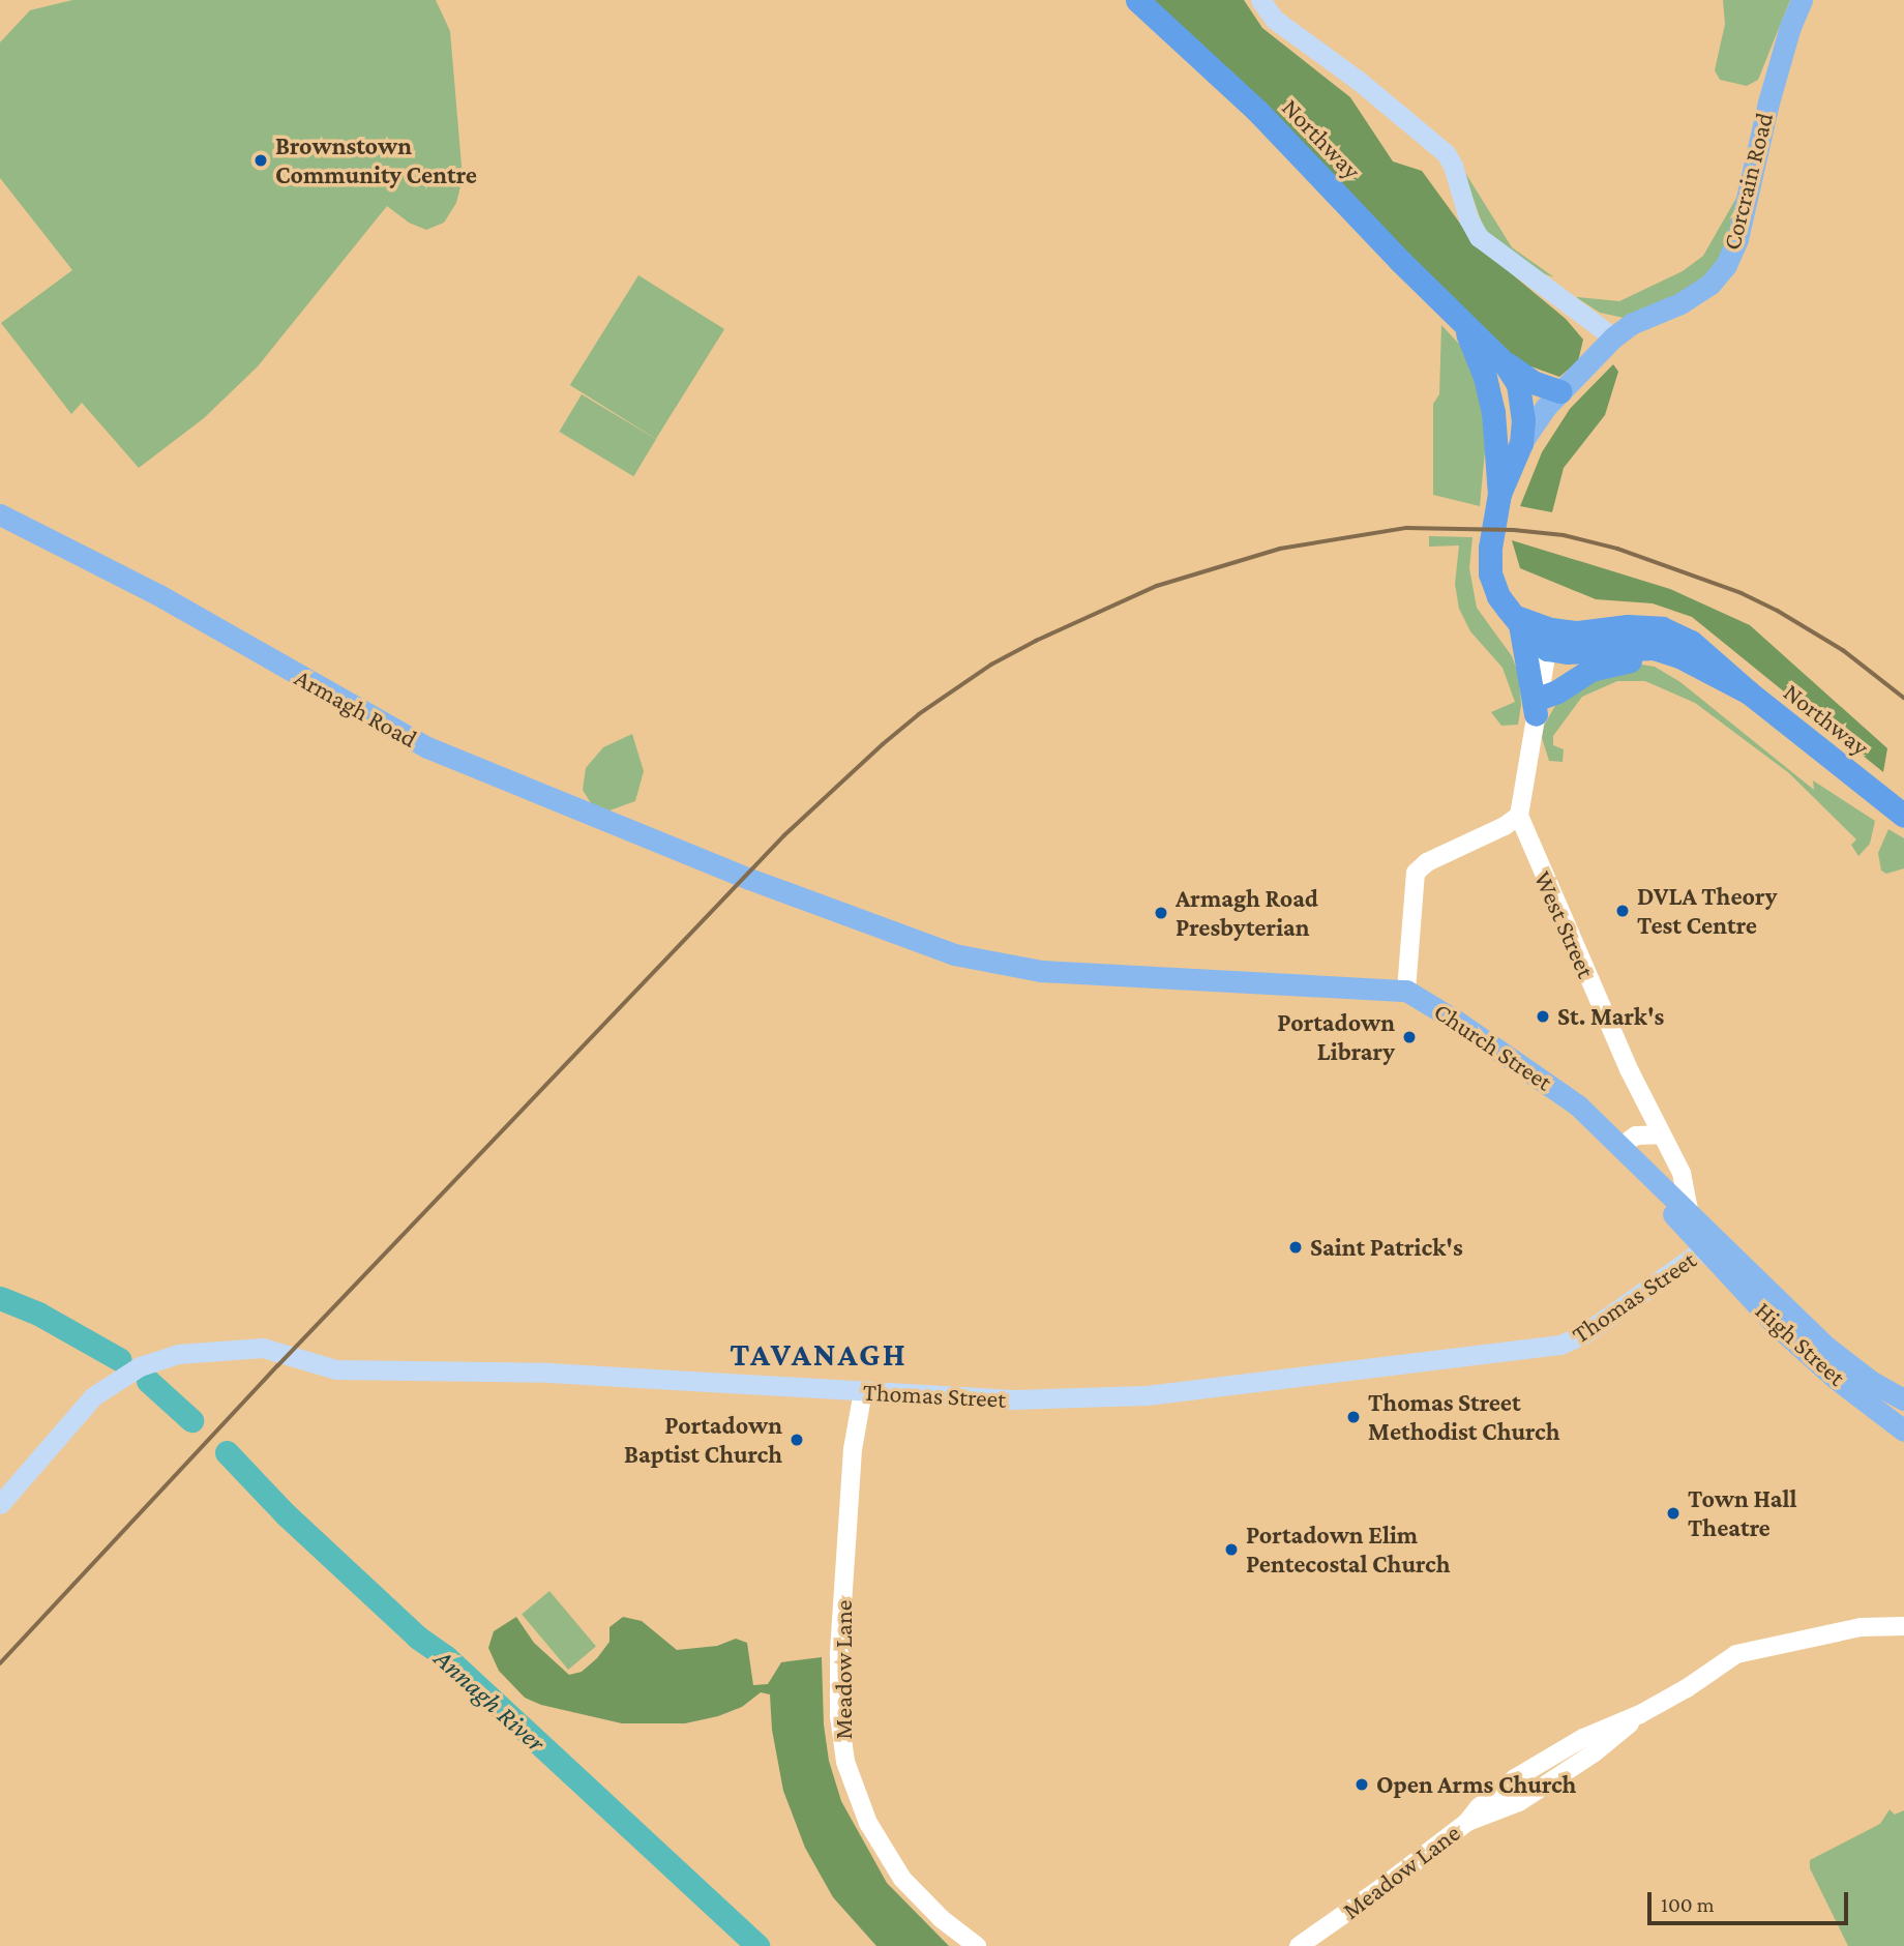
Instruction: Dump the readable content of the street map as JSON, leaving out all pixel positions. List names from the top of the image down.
{
  "streets": {
    "highway": ["Northway"],
    "main road": [
      "Corcrain Road",
      "Armagh Road",
      "Church Street",
      "Thomas Street",
      "High Street"
    ],
    "street": ["West Street", "Meadow Lane"]
  },
  "crossings": [
    ["Northway", "Corcrain Road"],
    ["Armagh Road", "Church Street"],
    ["West Street", "High Street"],
    ["Church Street", "High Street"],
    ["Thomas Street", "High Street"],
    ["Thomas Street", "Meadow Lane"]
  ],
  "districts": ["TAVANAGH"],
  "water": ["Annagh River"],
  "places": [
    "Brownstown Community Centre",
    "DVLA Theory Test Centre",
    "Armagh Road Presbyterian",
    "St. Mark's",
    "Portadown Library",
    "Saint Patrick's",
    "Thomas Street Methodist Church",
    "Portadown Baptist Church",
    "Town Hall Theatre",
    "Portadown Elim Pentecostal Church",
    "Open Arms Church"
  ],
  "scale_bar": "100 m"
}
